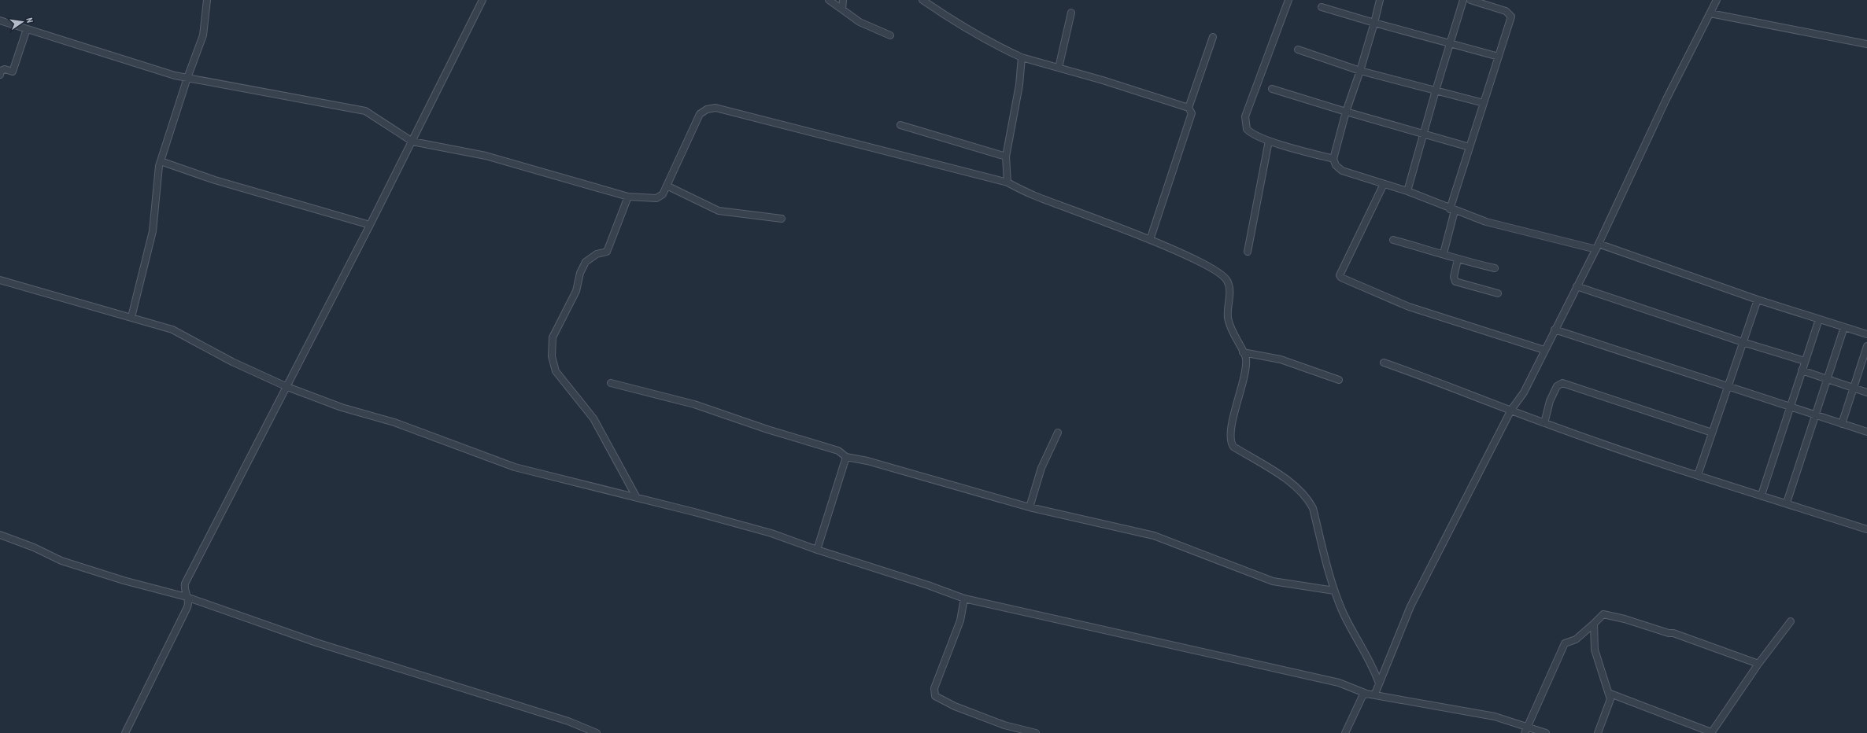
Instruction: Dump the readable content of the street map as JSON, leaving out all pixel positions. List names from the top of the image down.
{
  "north": "right"
}
